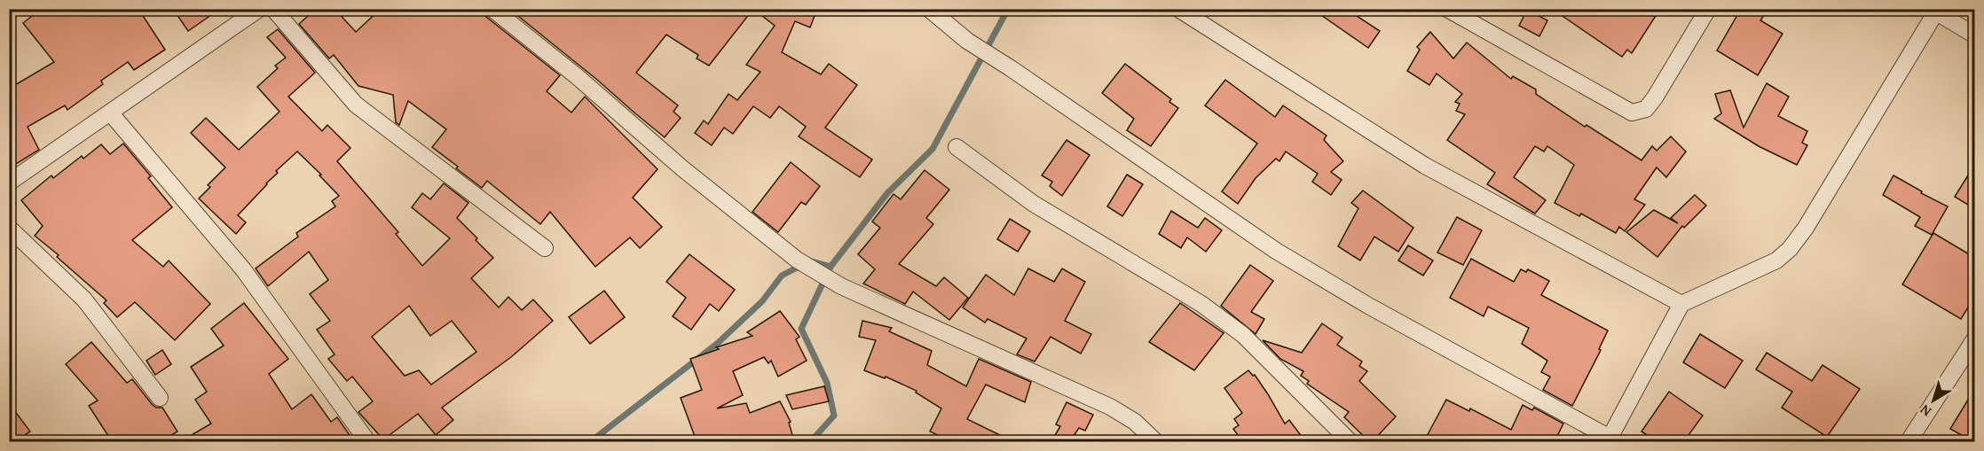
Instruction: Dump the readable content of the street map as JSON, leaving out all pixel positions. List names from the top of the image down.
{
  "north": "bottom left"
}
